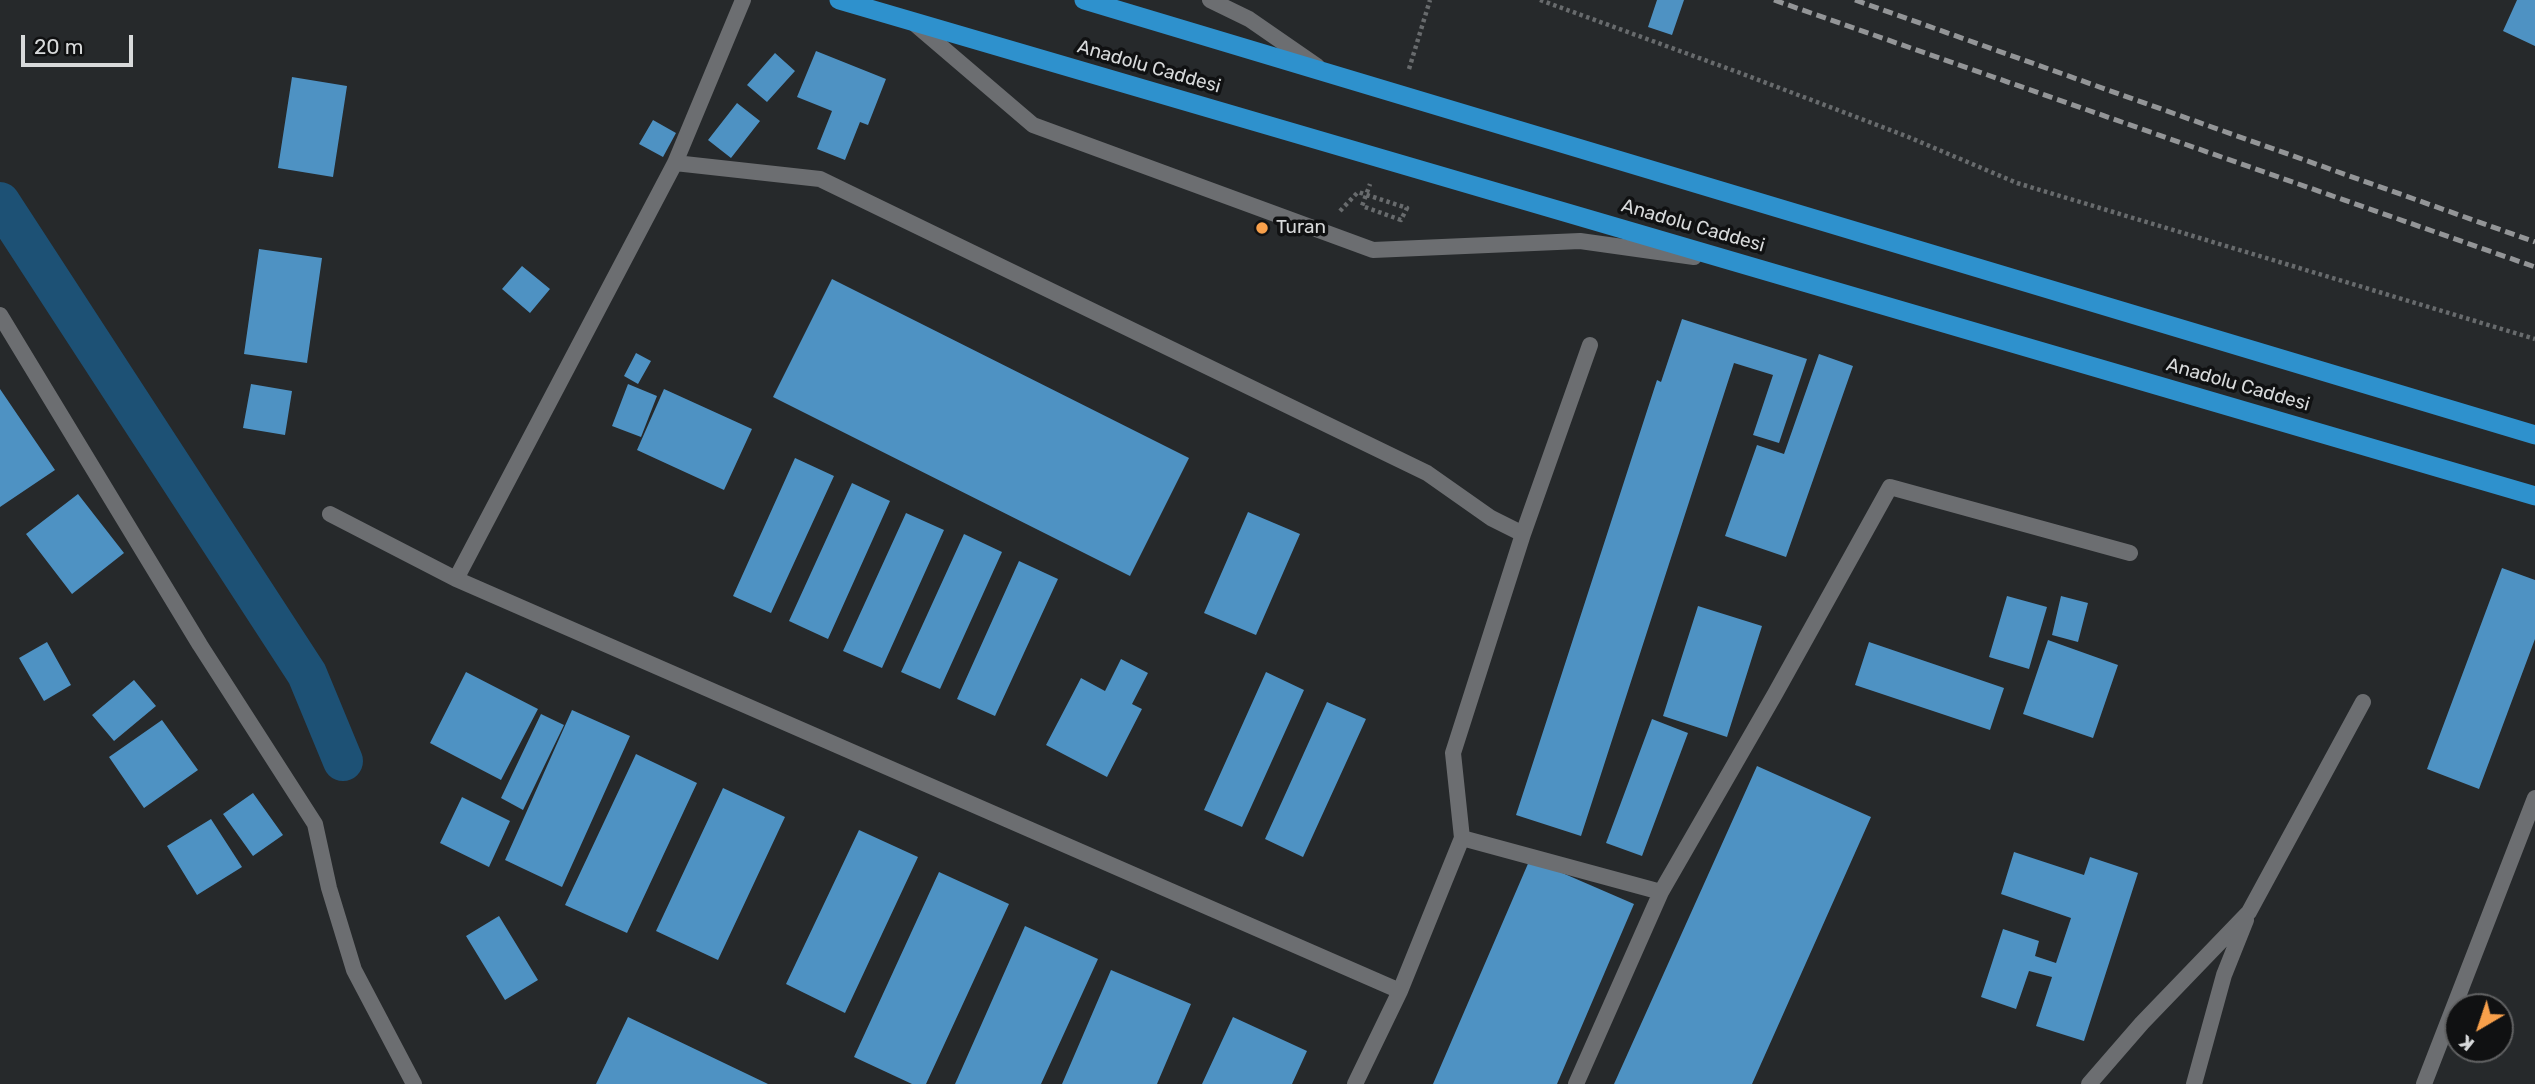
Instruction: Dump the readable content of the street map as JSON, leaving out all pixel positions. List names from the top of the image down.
{
  "streets": {
    "highway": ["Anadolu Caddesi"]
  },
  "places": ["Turan"],
  "scale_bar": "20 m",
  "north": "bottom left"
}
